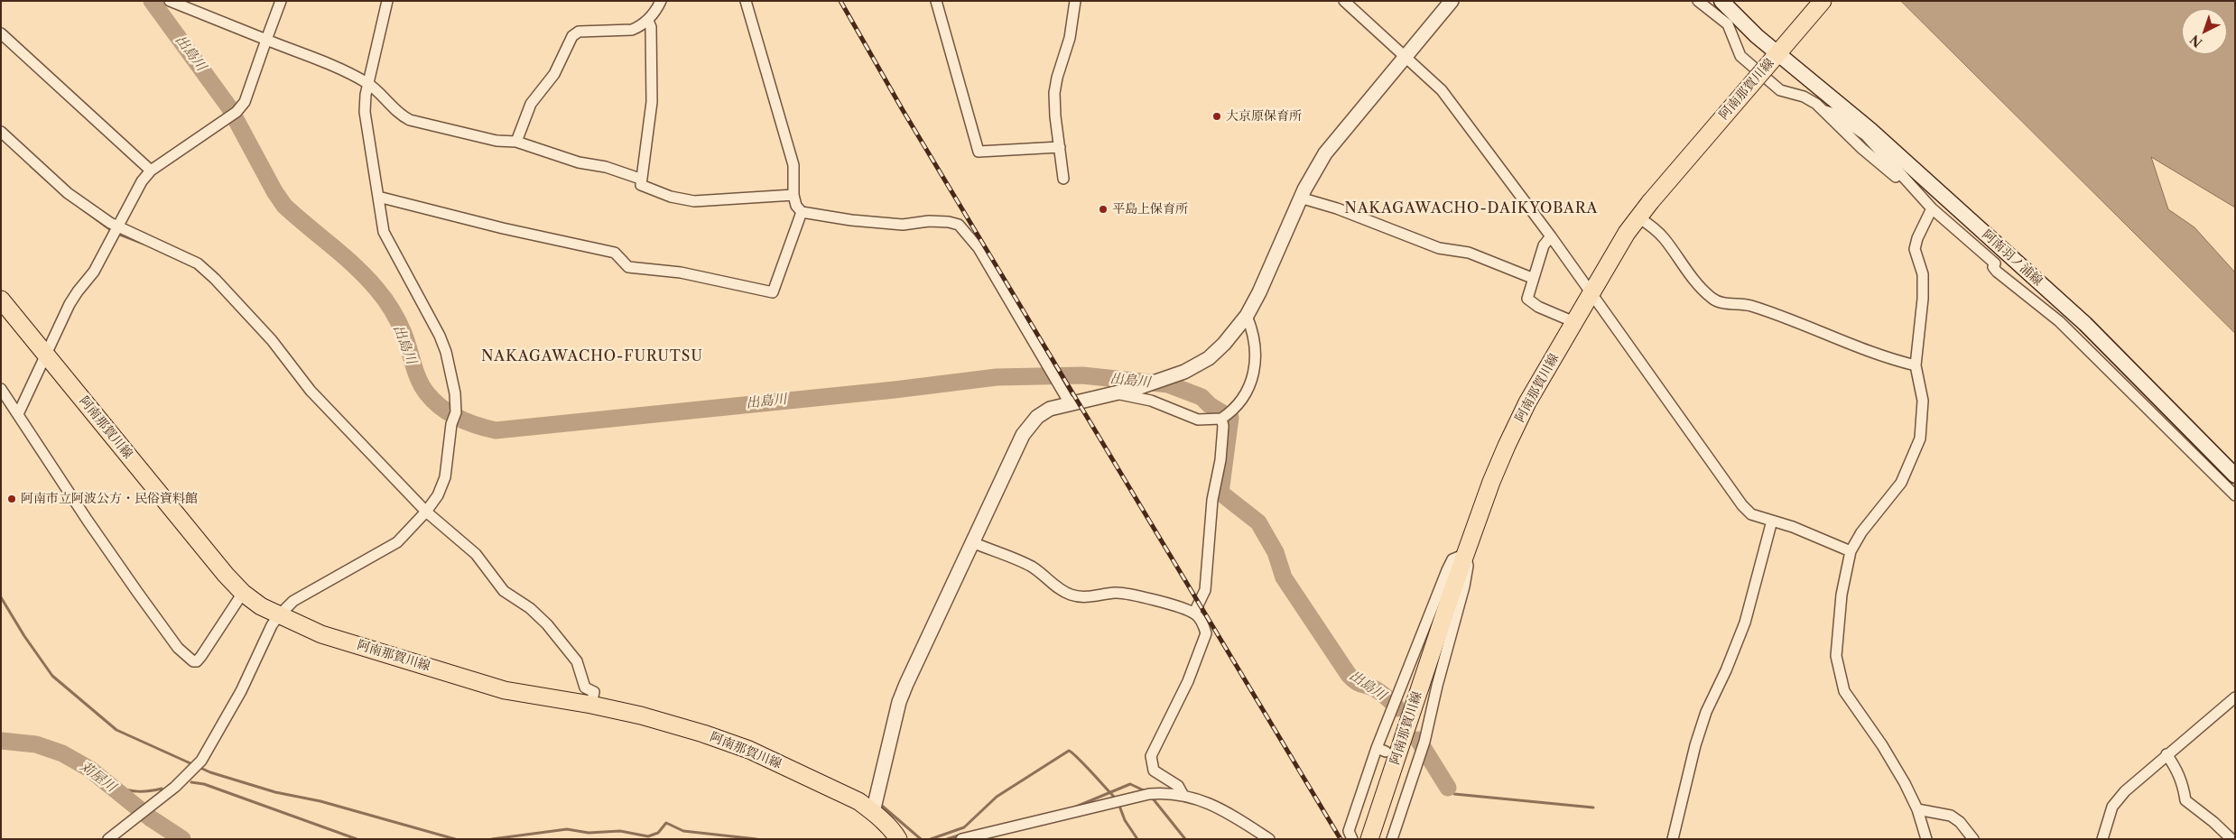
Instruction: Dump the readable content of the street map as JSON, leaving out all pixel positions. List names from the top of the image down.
{
  "streets": {
    "main road": ["阿南那賀川線", "阿南羽ノ浦線"]
  },
  "crossings": [
    ["阿南那賀川線", "阿南羽ノ浦線"]
  ],
  "districts": ["NAKAGAWACHO-DAIKYOBARA", "NAKAGAWACHO-FURUTSU"],
  "water": ["出島川", "苅屋川"],
  "places": ["大京原保育所", "平島上保育所", "阿南市立阿波公方・民俗資料館"],
  "north": "bottom left"
}
